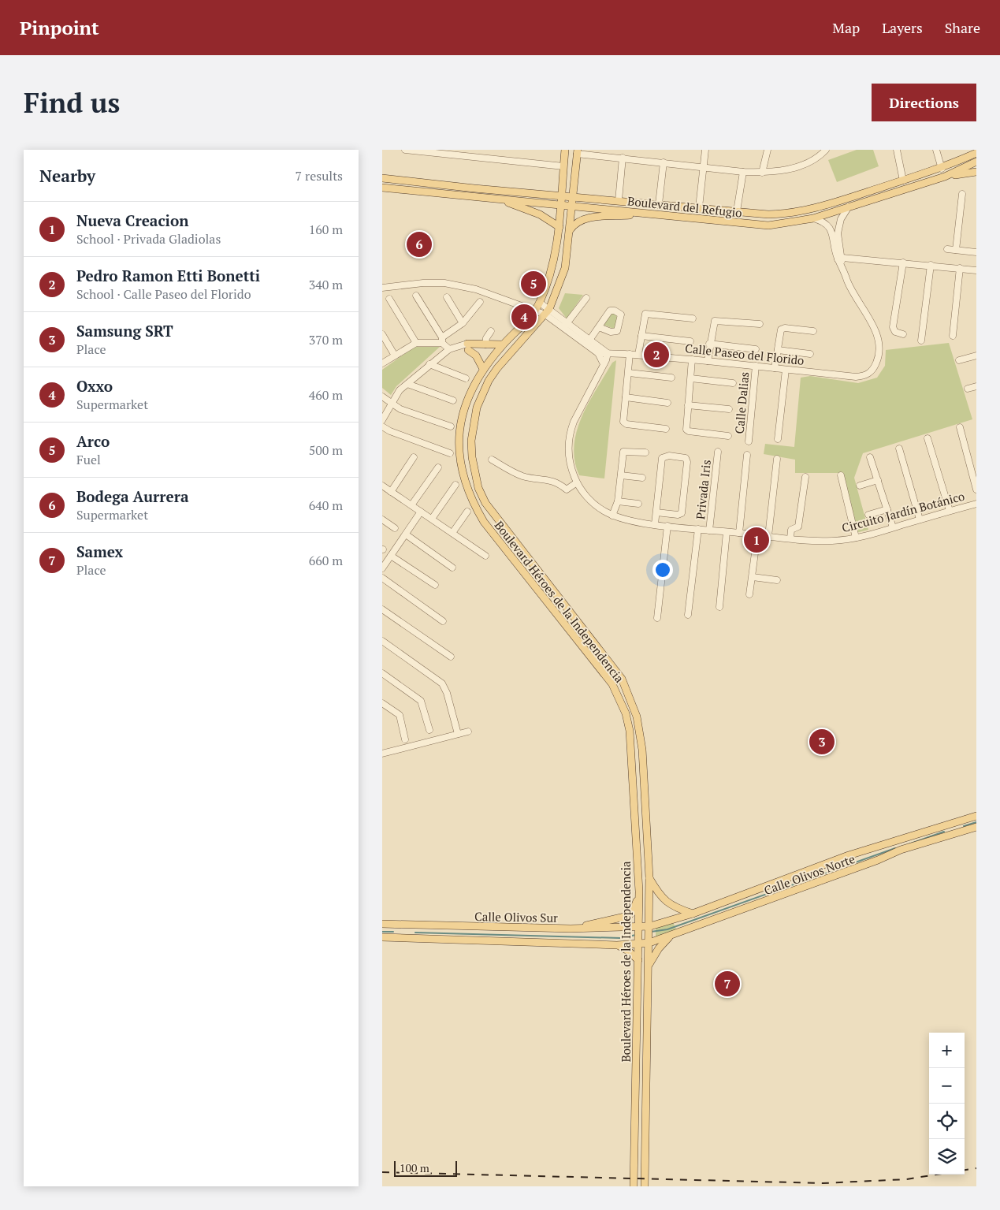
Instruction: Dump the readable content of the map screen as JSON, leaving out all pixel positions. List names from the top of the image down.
{
  "streets": {
    "main road": [
      "Boulevard del Refugio",
      "Boulevard Héroes de la Independencia",
      "Calle Olivos Norte",
      "Calle Olivos Sur"
    ],
    "street": [
      "Calle Paseo del Florido",
      "Calle Dalias",
      "Privada Iris",
      "Circuito Jardín Botánico"
    ]
  },
  "crossings": [
    ["Boulevard del Refugio", "Boulevard Héroes de la Independencia"],
    ["Calle Paseo del Florido", "Calle Dalias"],
    ["Calle Paseo del Florido", "Circuito Jardín Botánico"],
    ["Privada Iris", "Circuito Jardín Botánico"],
    ["Boulevard Héroes de la Independencia", "Calle Olivos Norte"],
    ["Boulevard Héroes de la Independencia", "Calle Olivos Sur"],
    ["Calle Olivos Norte", "Calle Olivos Sur"]
  ],
  "scale_bar": "100 m",
  "page": {
    "header": "Pinpoint",
    "nav": ["Map", "Layers", "Share"],
    "buttons": "Directions",
    "title": "Find us",
    "heading": ["Nearby", "7 results"],
    "list": [
      {
        "mark": "1",
        "name": "Nueva Creacion",
        "note": "School · Privada Gladiolas",
        "value": "160 m"
      },
      {
        "mark": "2",
        "name": "Pedro Ramon Etti Bonetti",
        "note": "School · Calle Paseo del Florido",
        "value": "340 m"
      },
      {
        "mark": "3",
        "name": "Samsung SRT",
        "note": "Place",
        "value": "370 m"
      },
      {
        "mark": "4",
        "name": "Oxxo",
        "note": "Supermarket",
        "value": "460 m"
      },
      {
        "mark": "5",
        "name": "Arco",
        "note": "Fuel",
        "value": "500 m"
      },
      {
        "mark": "6",
        "name": "Bodega Aurrera",
        "note": "Supermarket",
        "value": "640 m"
      },
      {
        "mark": "7",
        "name": "Samex",
        "note": "Place",
        "value": "660 m"
      }
    ],
    "pins": [
      "6",
      "5",
      "4",
      "2",
      "1",
      "3",
      "7"
    ],
    "map_buttons": ["+", "−"],
    "scale": "100 m"
  }
}
